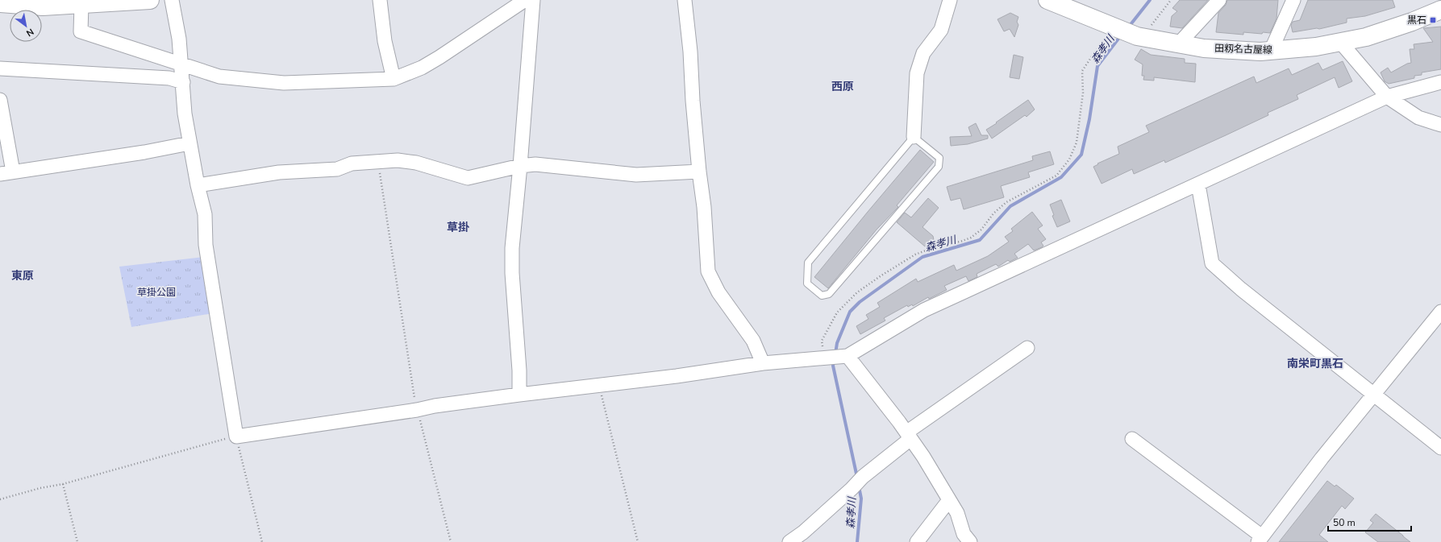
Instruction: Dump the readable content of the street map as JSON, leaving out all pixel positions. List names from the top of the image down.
{
  "streets": {
    "main road": ["田籾名古屋線"]
  },
  "districts": [
    "西原",
    "草掛",
    "東原",
    "南栄町黒石"
  ],
  "water": ["森孝川"],
  "parks": ["草掛公園"],
  "places": {
    "transit": ["黒石"]
  },
  "scale_bar": "50 m",
  "north": "bottom right"
}
